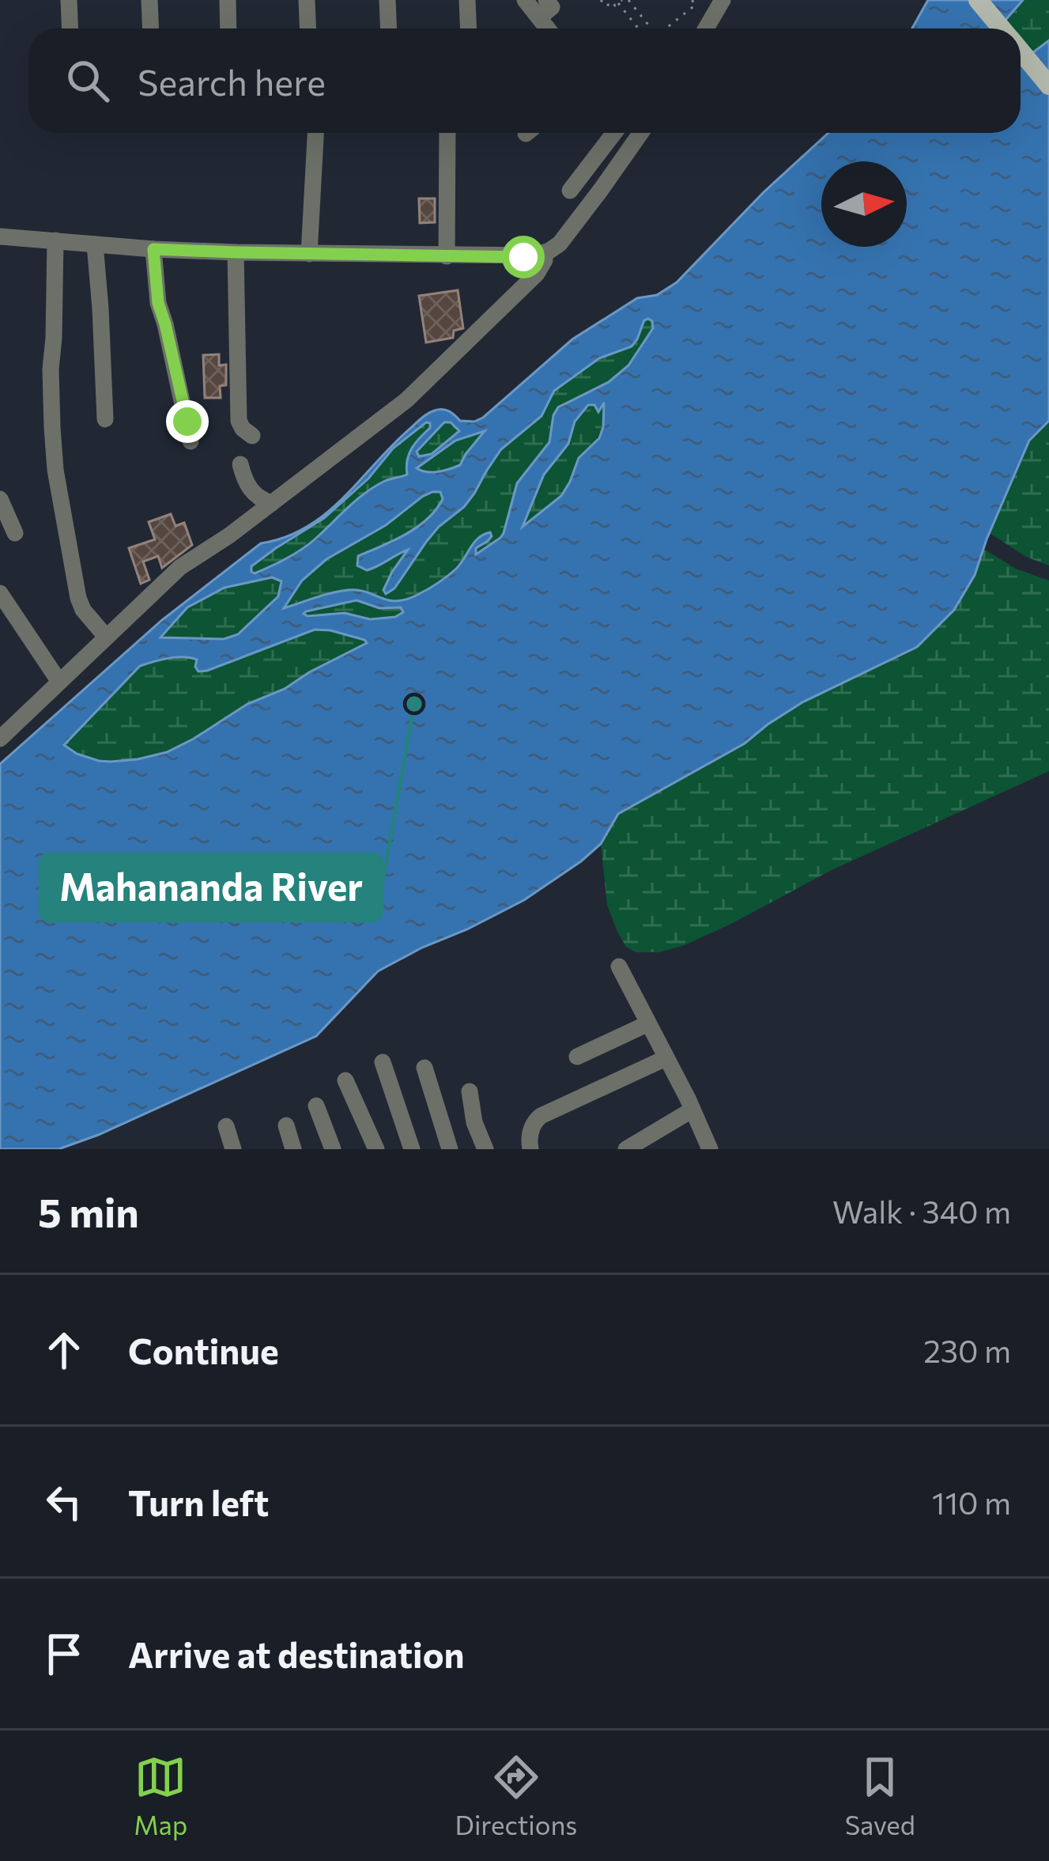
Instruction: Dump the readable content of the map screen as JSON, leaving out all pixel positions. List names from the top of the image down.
{
  "places": ["Mahananda River"],
  "north": "right",
  "page": {
    "search": "Search here",
    "heading": ["5 min", "Walk · 340 m"],
    "list": [
      ["Continue", "230 m"],
      ["Turn left", "110 m"],
      "Arrive at destination"
    ],
    "nav": ["Map", "Directions", "Saved"]
  }
}
